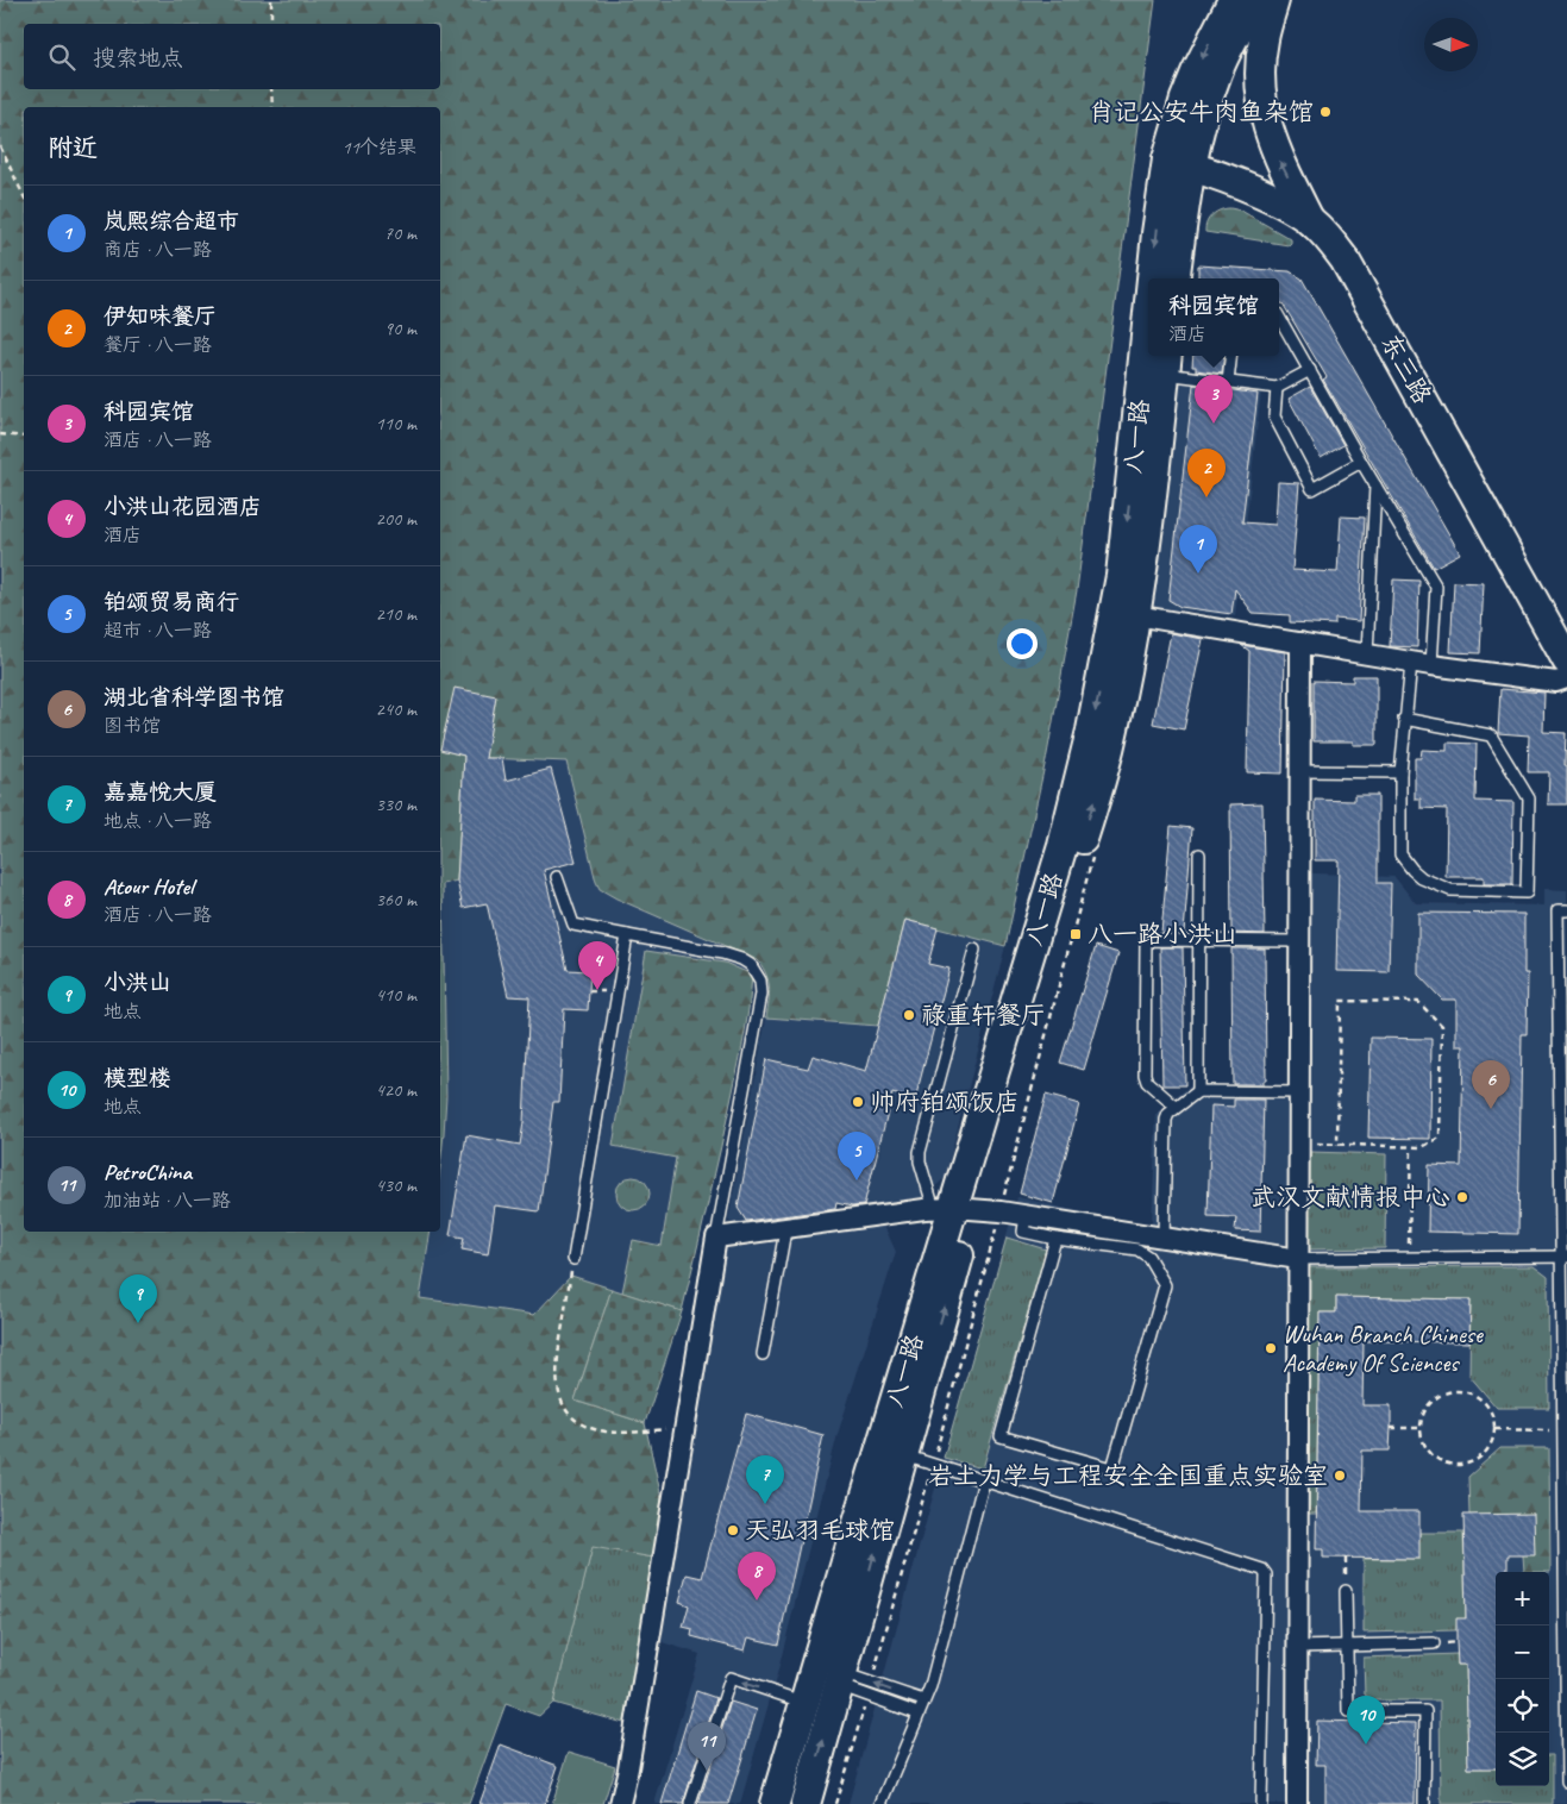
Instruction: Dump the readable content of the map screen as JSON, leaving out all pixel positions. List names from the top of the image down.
{
  "streets": {
    "main road": ["东三路", "八一路"]
  },
  "crossings": [
    ["东三路", "八一路"]
  ],
  "places": {
    "other": [
      "肖记公安牛肉鱼杂馆",
      "禄重轩餐厅",
      "帅府铂颂饭店",
      "武汉文献情报中心",
      "Wuhan Branch Chinese Academy Of Sciences",
      "岩土力学与工程安全全国重点实验室",
      "天弘羽毛球馆"
    ],
    "transit": ["八一路小洪山"]
  },
  "north": "right",
  "page": {
    "search": "搜索地点",
    "heading": ["附近", "11个结果"],
    "list": [
      {
        "mark": "1",
        "name": "岚熙综合超市",
        "note": "商店 · 八一路",
        "value": "70 m"
      },
      {
        "mark": "2",
        "name": "伊知味餐厅",
        "note": "餐厅 · 八一路",
        "value": "90 m"
      },
      {
        "mark": "3",
        "name": "科园宾馆",
        "note": "酒店 · 八一路",
        "value": "110 m"
      },
      {
        "mark": "4",
        "name": "小洪山花园酒店",
        "note": "酒店",
        "value": "200 m"
      },
      {
        "mark": "5",
        "name": "铂颂贸易商行",
        "note": "超市 · 八一路",
        "value": "210 m"
      },
      {
        "mark": "6",
        "name": "湖北省科学图书馆",
        "note": "图书馆",
        "value": "240 m"
      },
      {
        "mark": "7",
        "name": "嘉嘉悦大厦",
        "note": "地点 · 八一路",
        "value": "330 m"
      },
      {
        "mark": "8",
        "name": "Atour Hotel",
        "note": "酒店 · 八一路",
        "value": "360 m"
      },
      {
        "mark": "9",
        "name": "小洪山",
        "note": "地点",
        "value": "410 m"
      },
      {
        "mark": "10",
        "name": "模型楼",
        "note": "地点",
        "value": "420 m"
      },
      {
        "mark": "11",
        "name": "PetroChina",
        "note": "加油站 · 八一路",
        "value": "430 m"
      }
    ],
    "popup": ["科园宾馆", "酒店"],
    "pins": [
      "3",
      "2",
      "1",
      "4",
      "6",
      "5",
      "9",
      "7",
      "8",
      "10",
      "11"
    ],
    "map_buttons": ["+", "−"]
  }
}
